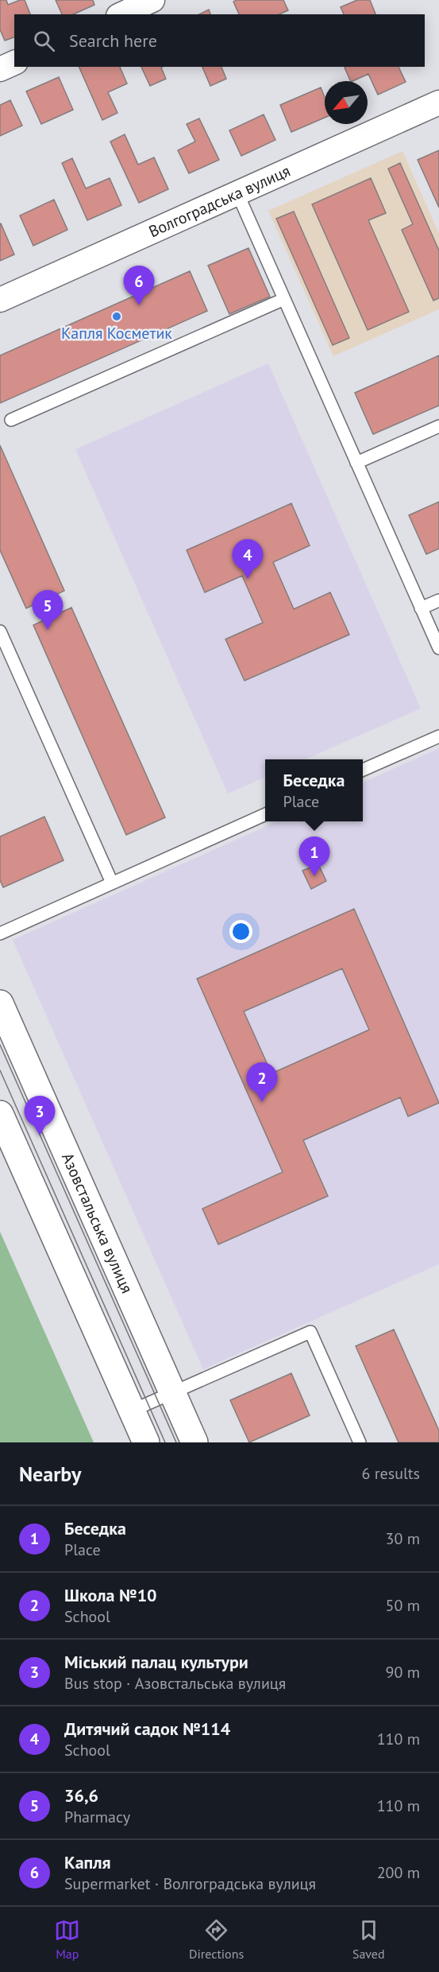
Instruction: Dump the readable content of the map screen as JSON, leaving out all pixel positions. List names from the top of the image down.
{
  "streets": {
    "street": ["Волгоградська вулиця", "Азовстальська вулиця"]
  },
  "places": ["Капля Косметик"],
  "north": "bottom left",
  "page": {
    "search": "Search here",
    "pins": [
      "6",
      "4",
      "5",
      "1",
      "2",
      "3"
    ],
    "popup": ["Беседка", "Place"],
    "heading": ["Nearby", "6 results"],
    "list": [
      {
        "mark": "1",
        "name": "Беседка",
        "note": "Place",
        "value": "30 m"
      },
      {
        "mark": "2",
        "name": "Школа №10",
        "note": "School",
        "value": "50 m"
      },
      {
        "mark": "3",
        "name": "Міський палац культури",
        "note": "Bus stop · Азовстальська вулиця",
        "value": "90 m"
      },
      {
        "mark": "4",
        "name": "Дитячий садок №114",
        "note": "School",
        "value": "110 m"
      },
      {
        "mark": "5",
        "name": "36,6",
        "note": "Pharmacy",
        "value": "110 m"
      },
      {
        "mark": "6",
        "name": "Капля",
        "note": "Supermarket · Волгоградська вулиця",
        "value": "200 m"
      }
    ],
    "nav": ["Map", "Directions", "Saved"]
  }
}
